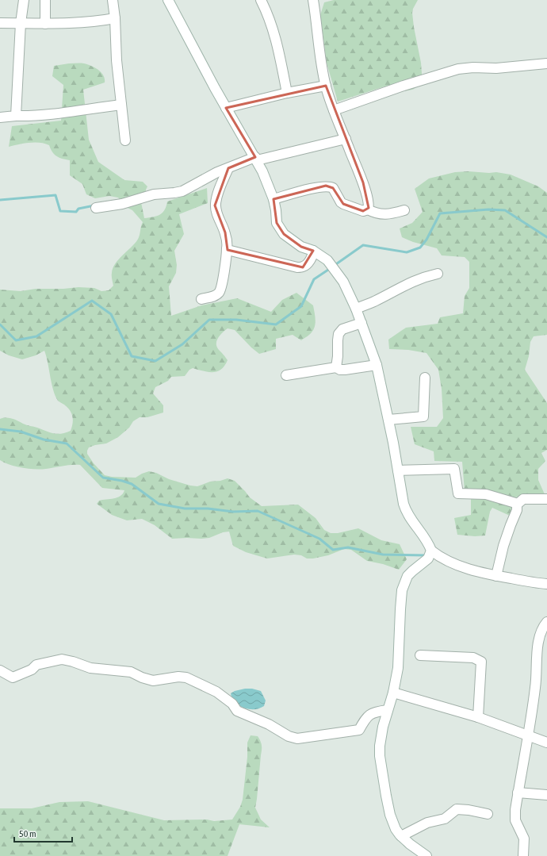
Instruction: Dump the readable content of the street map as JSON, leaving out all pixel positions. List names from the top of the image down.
{
  "scale_bar": "50 m"
}
